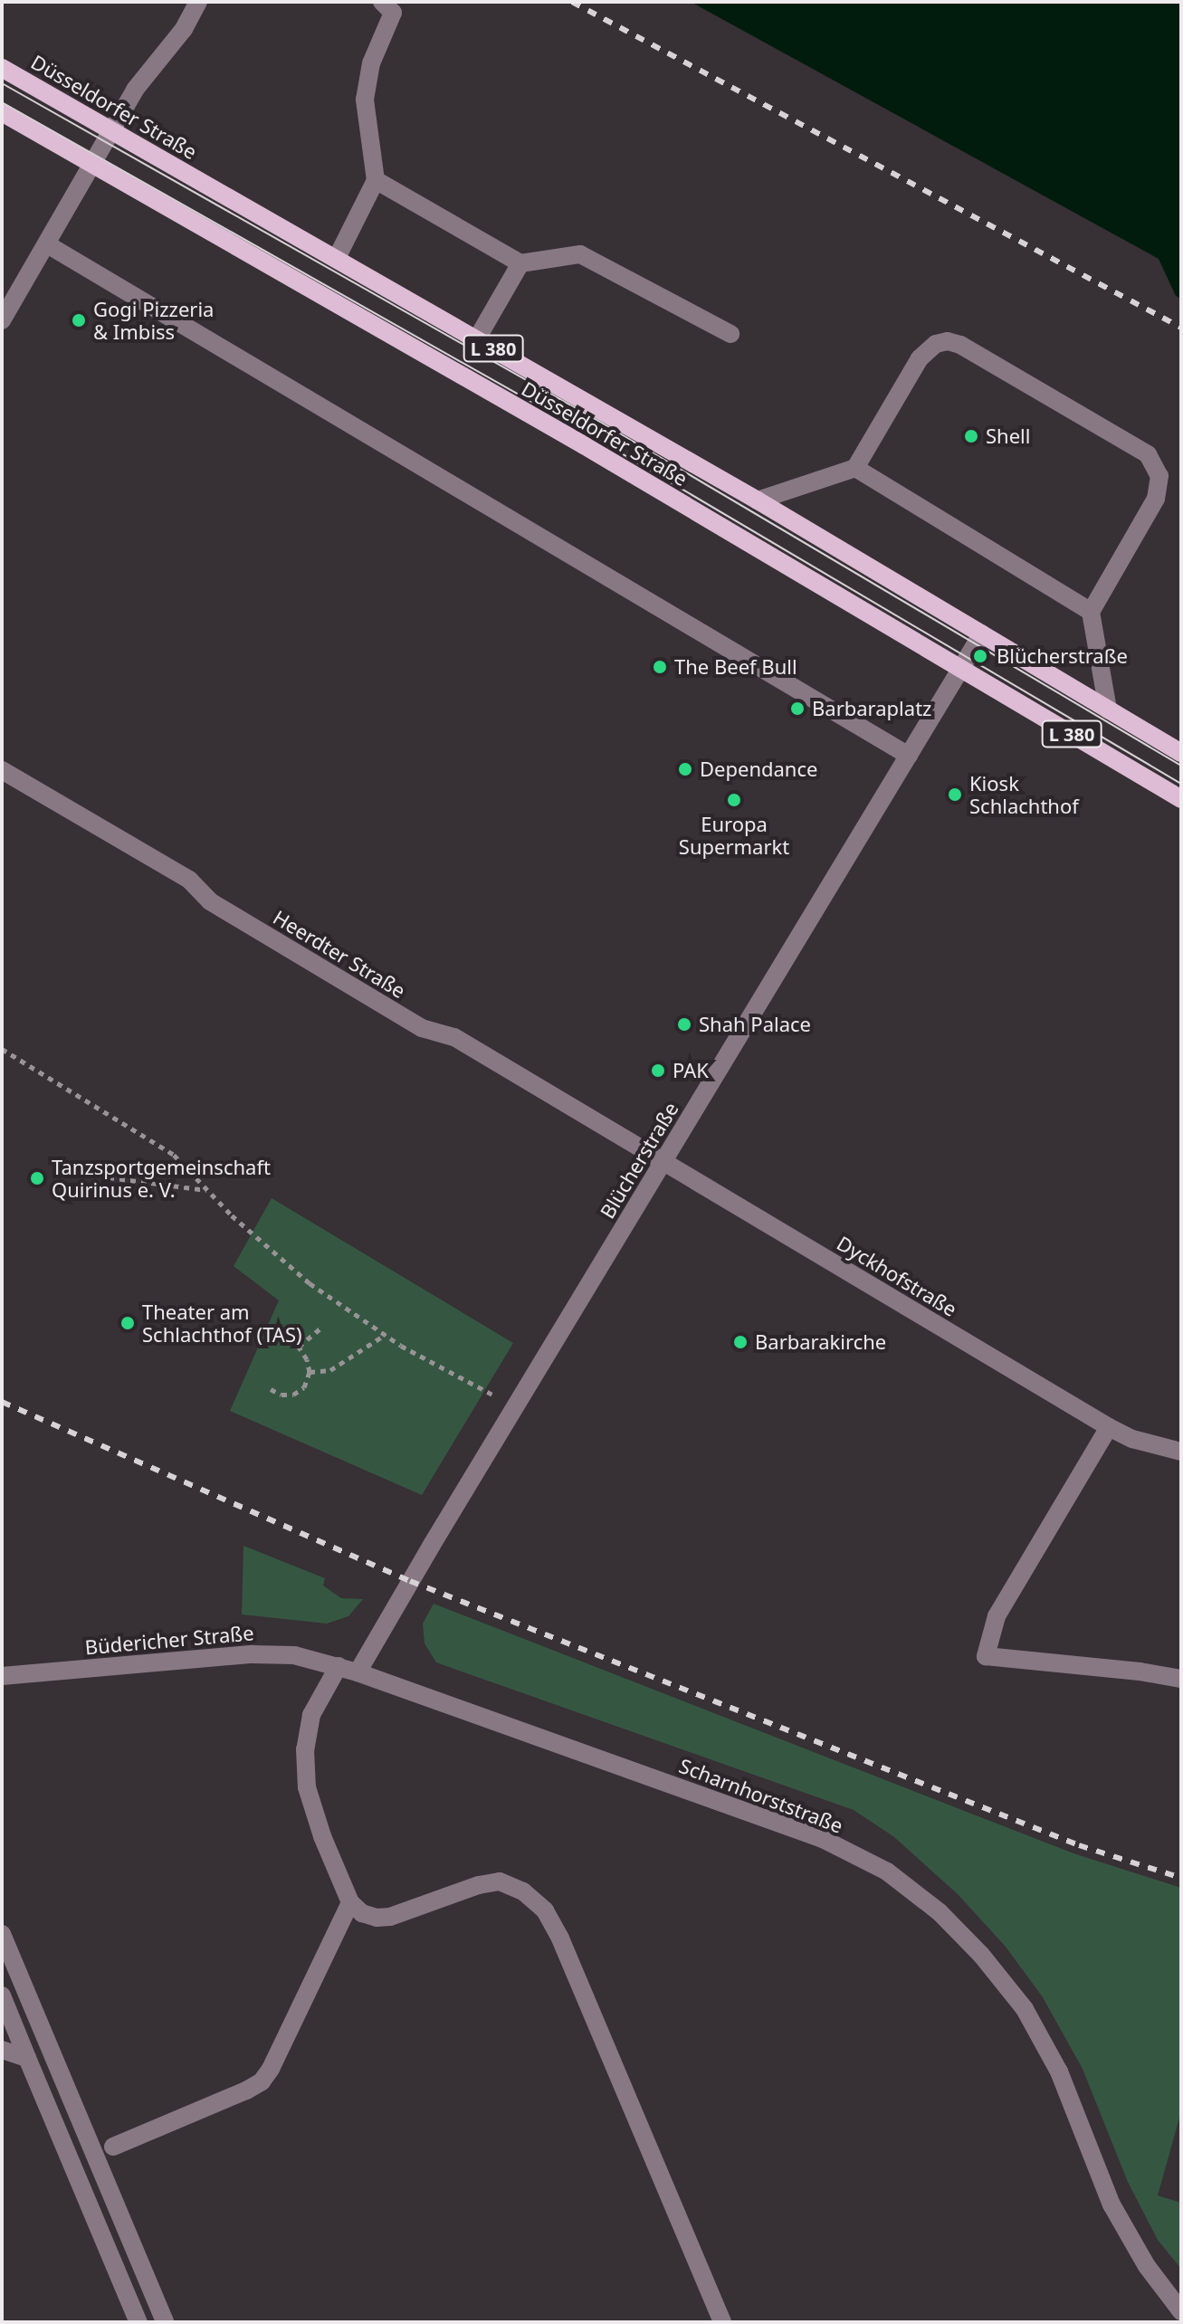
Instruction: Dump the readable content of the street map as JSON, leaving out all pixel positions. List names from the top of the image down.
{
  "streets": {
    "main road": ["Düsseldorfer Straße", "L 380"],
    "street": [
      "Heerdter Straße",
      "Blücherstraße",
      "Dyckhofstraße",
      "Büdericher Straße",
      "Scharnhorststraße"
    ]
  },
  "crossings": [
    ["Düsseldorfer Straße", "Blücherstraße"],
    ["Heerdter Straße", "Blücherstraße"],
    ["Heerdter Straße", "Dyckhofstraße"],
    ["Blücherstraße", "Dyckhofstraße"],
    ["Blücherstraße", "Büdericher Straße"],
    ["Blücherstraße", "Scharnhorststraße"],
    ["Büdericher Straße", "Scharnhorststraße"]
  ],
  "places": [
    "Gogi Pizzeria & Imbiss",
    "Shell",
    "Blücherstraße",
    "The Beef Bull",
    "Barbaraplatz",
    "Dependance",
    "Kiosk Schlachthof",
    "Europa Supermarkt",
    "Shah Palace",
    "PAK",
    "Tanzsportgemeinschaft Quirinus e. V.",
    "Theater am Schlachthof (TAS)",
    "Barbarakirche"
  ]
}
